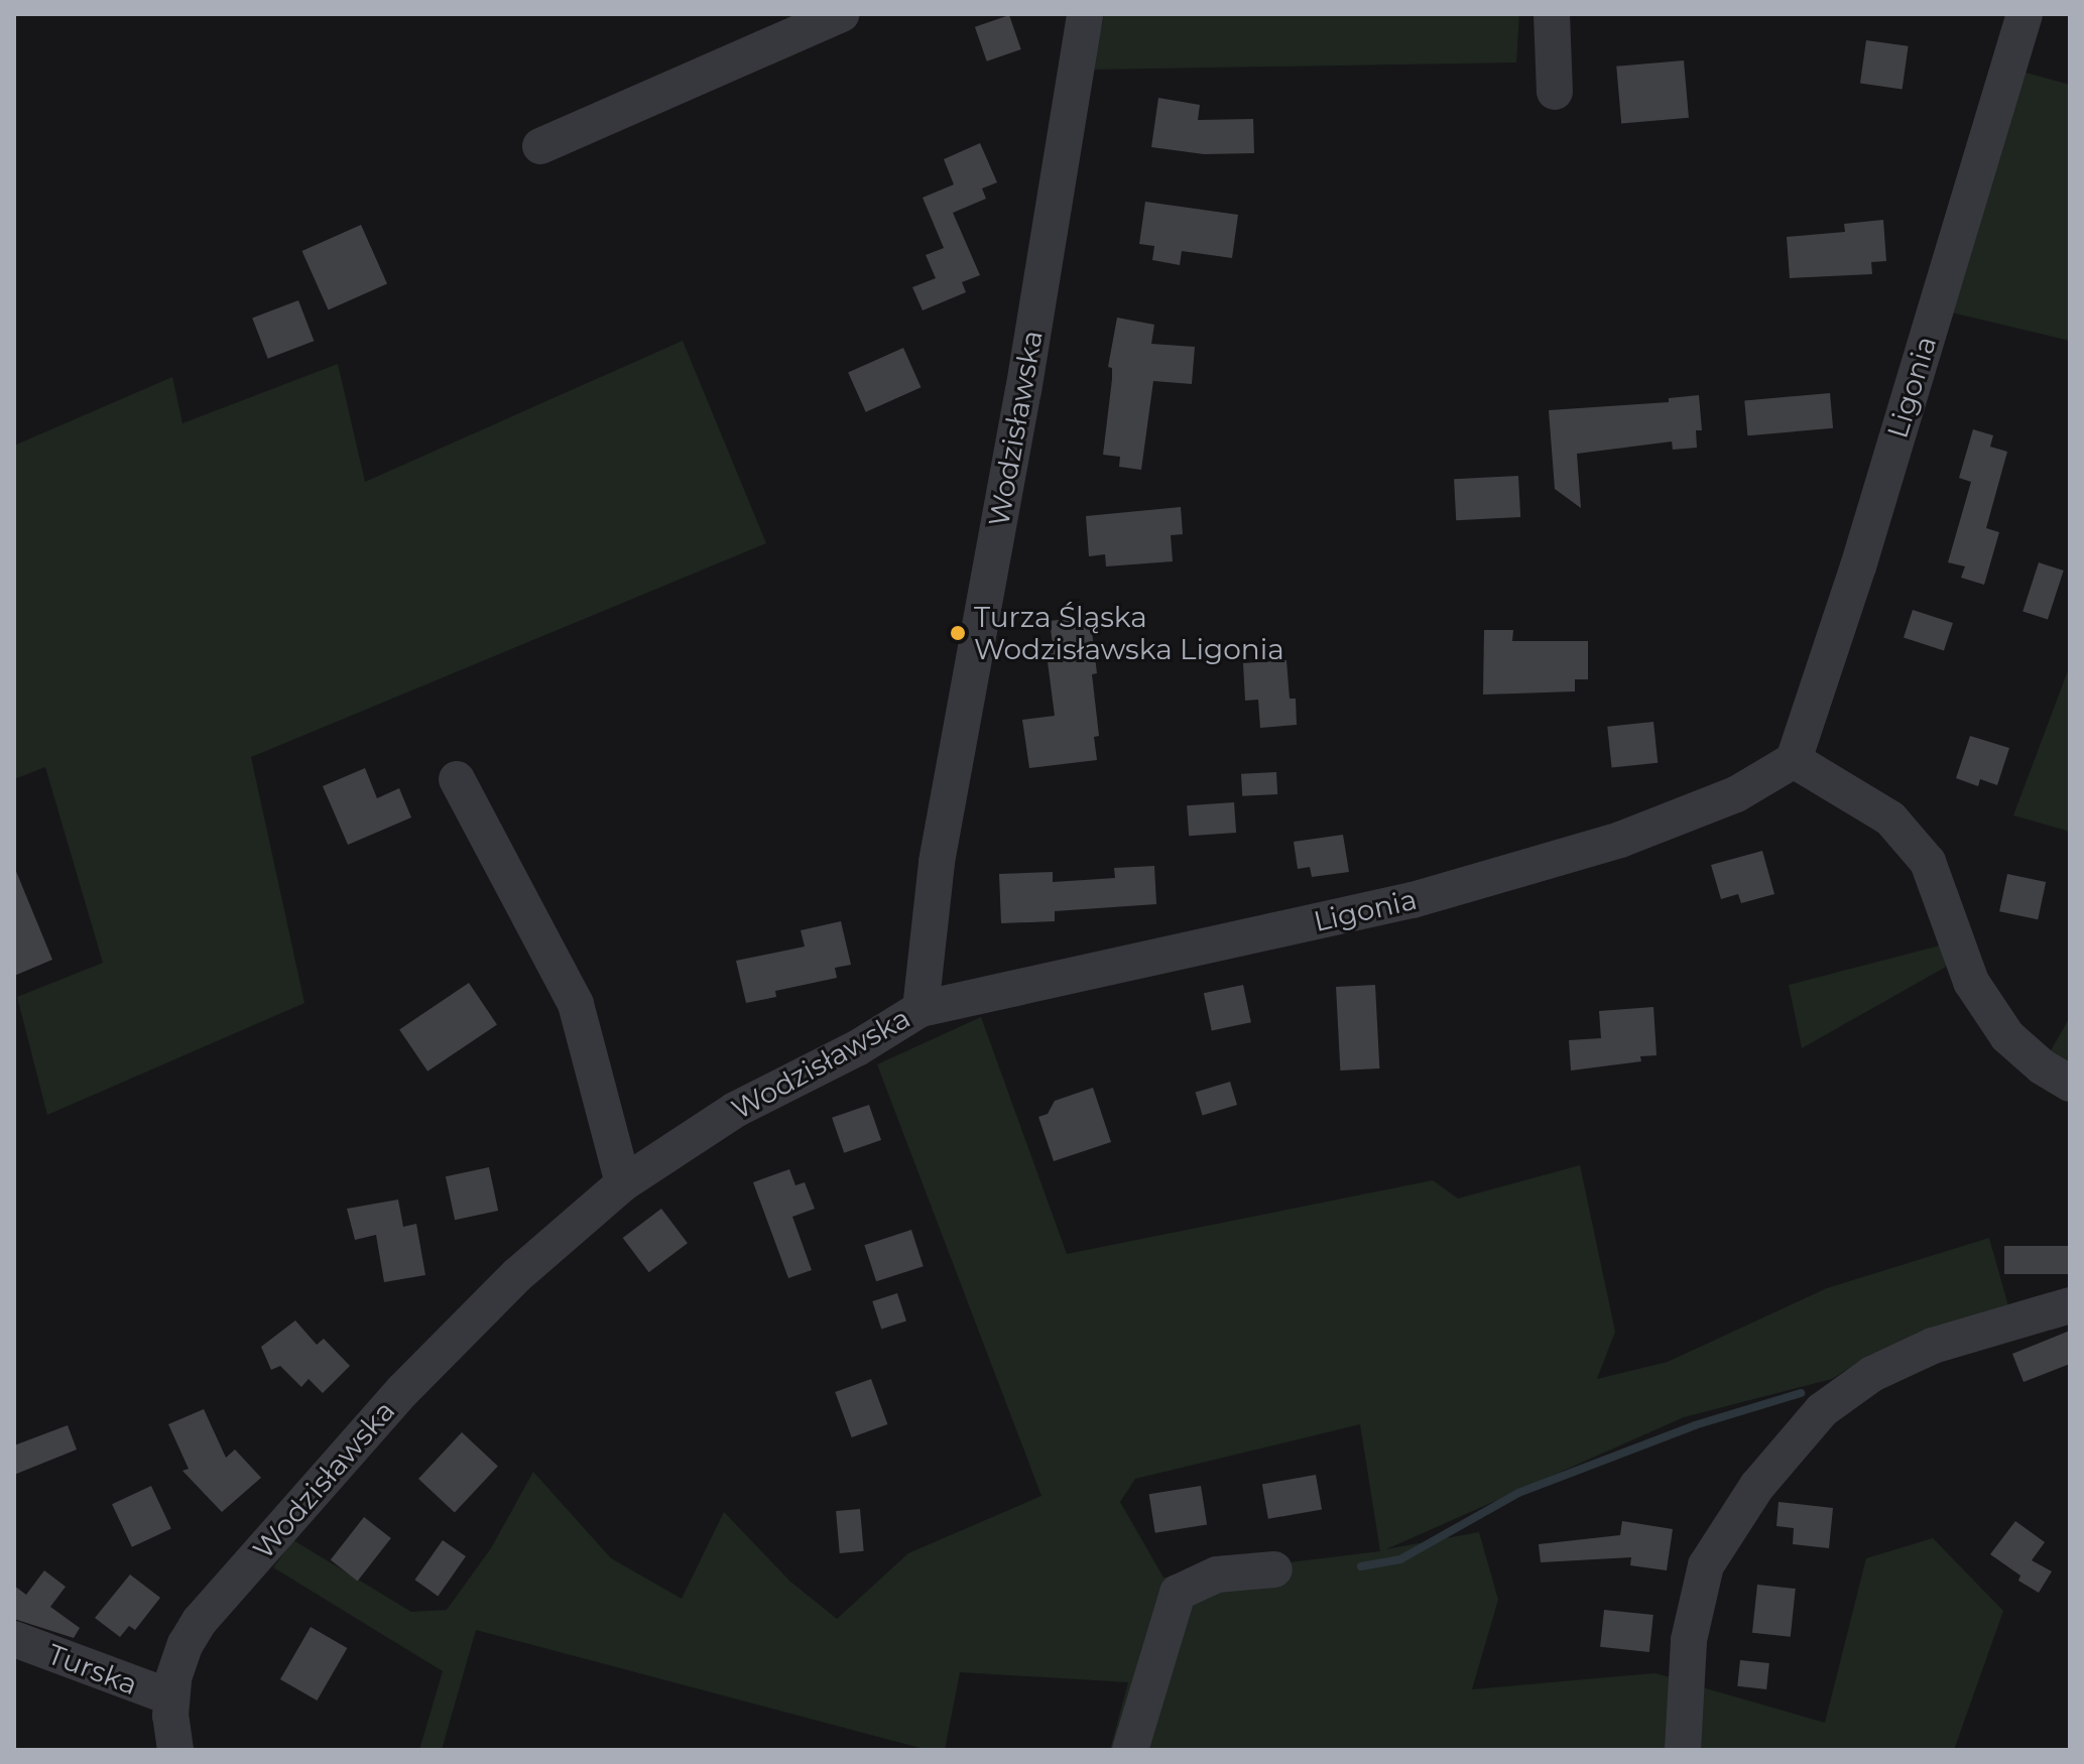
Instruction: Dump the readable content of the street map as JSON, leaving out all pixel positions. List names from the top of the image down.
{
  "streets": {
    "street": ["Ligonia", "Wodzisławska", "Turska"]
  },
  "crossings": [
    ["Ligonia", "Wodzisławska"],
    ["Wodzisławska", "Turska"]
  ],
  "places": ["Turza Śląska Wodzisławska Ligonia"]
}
